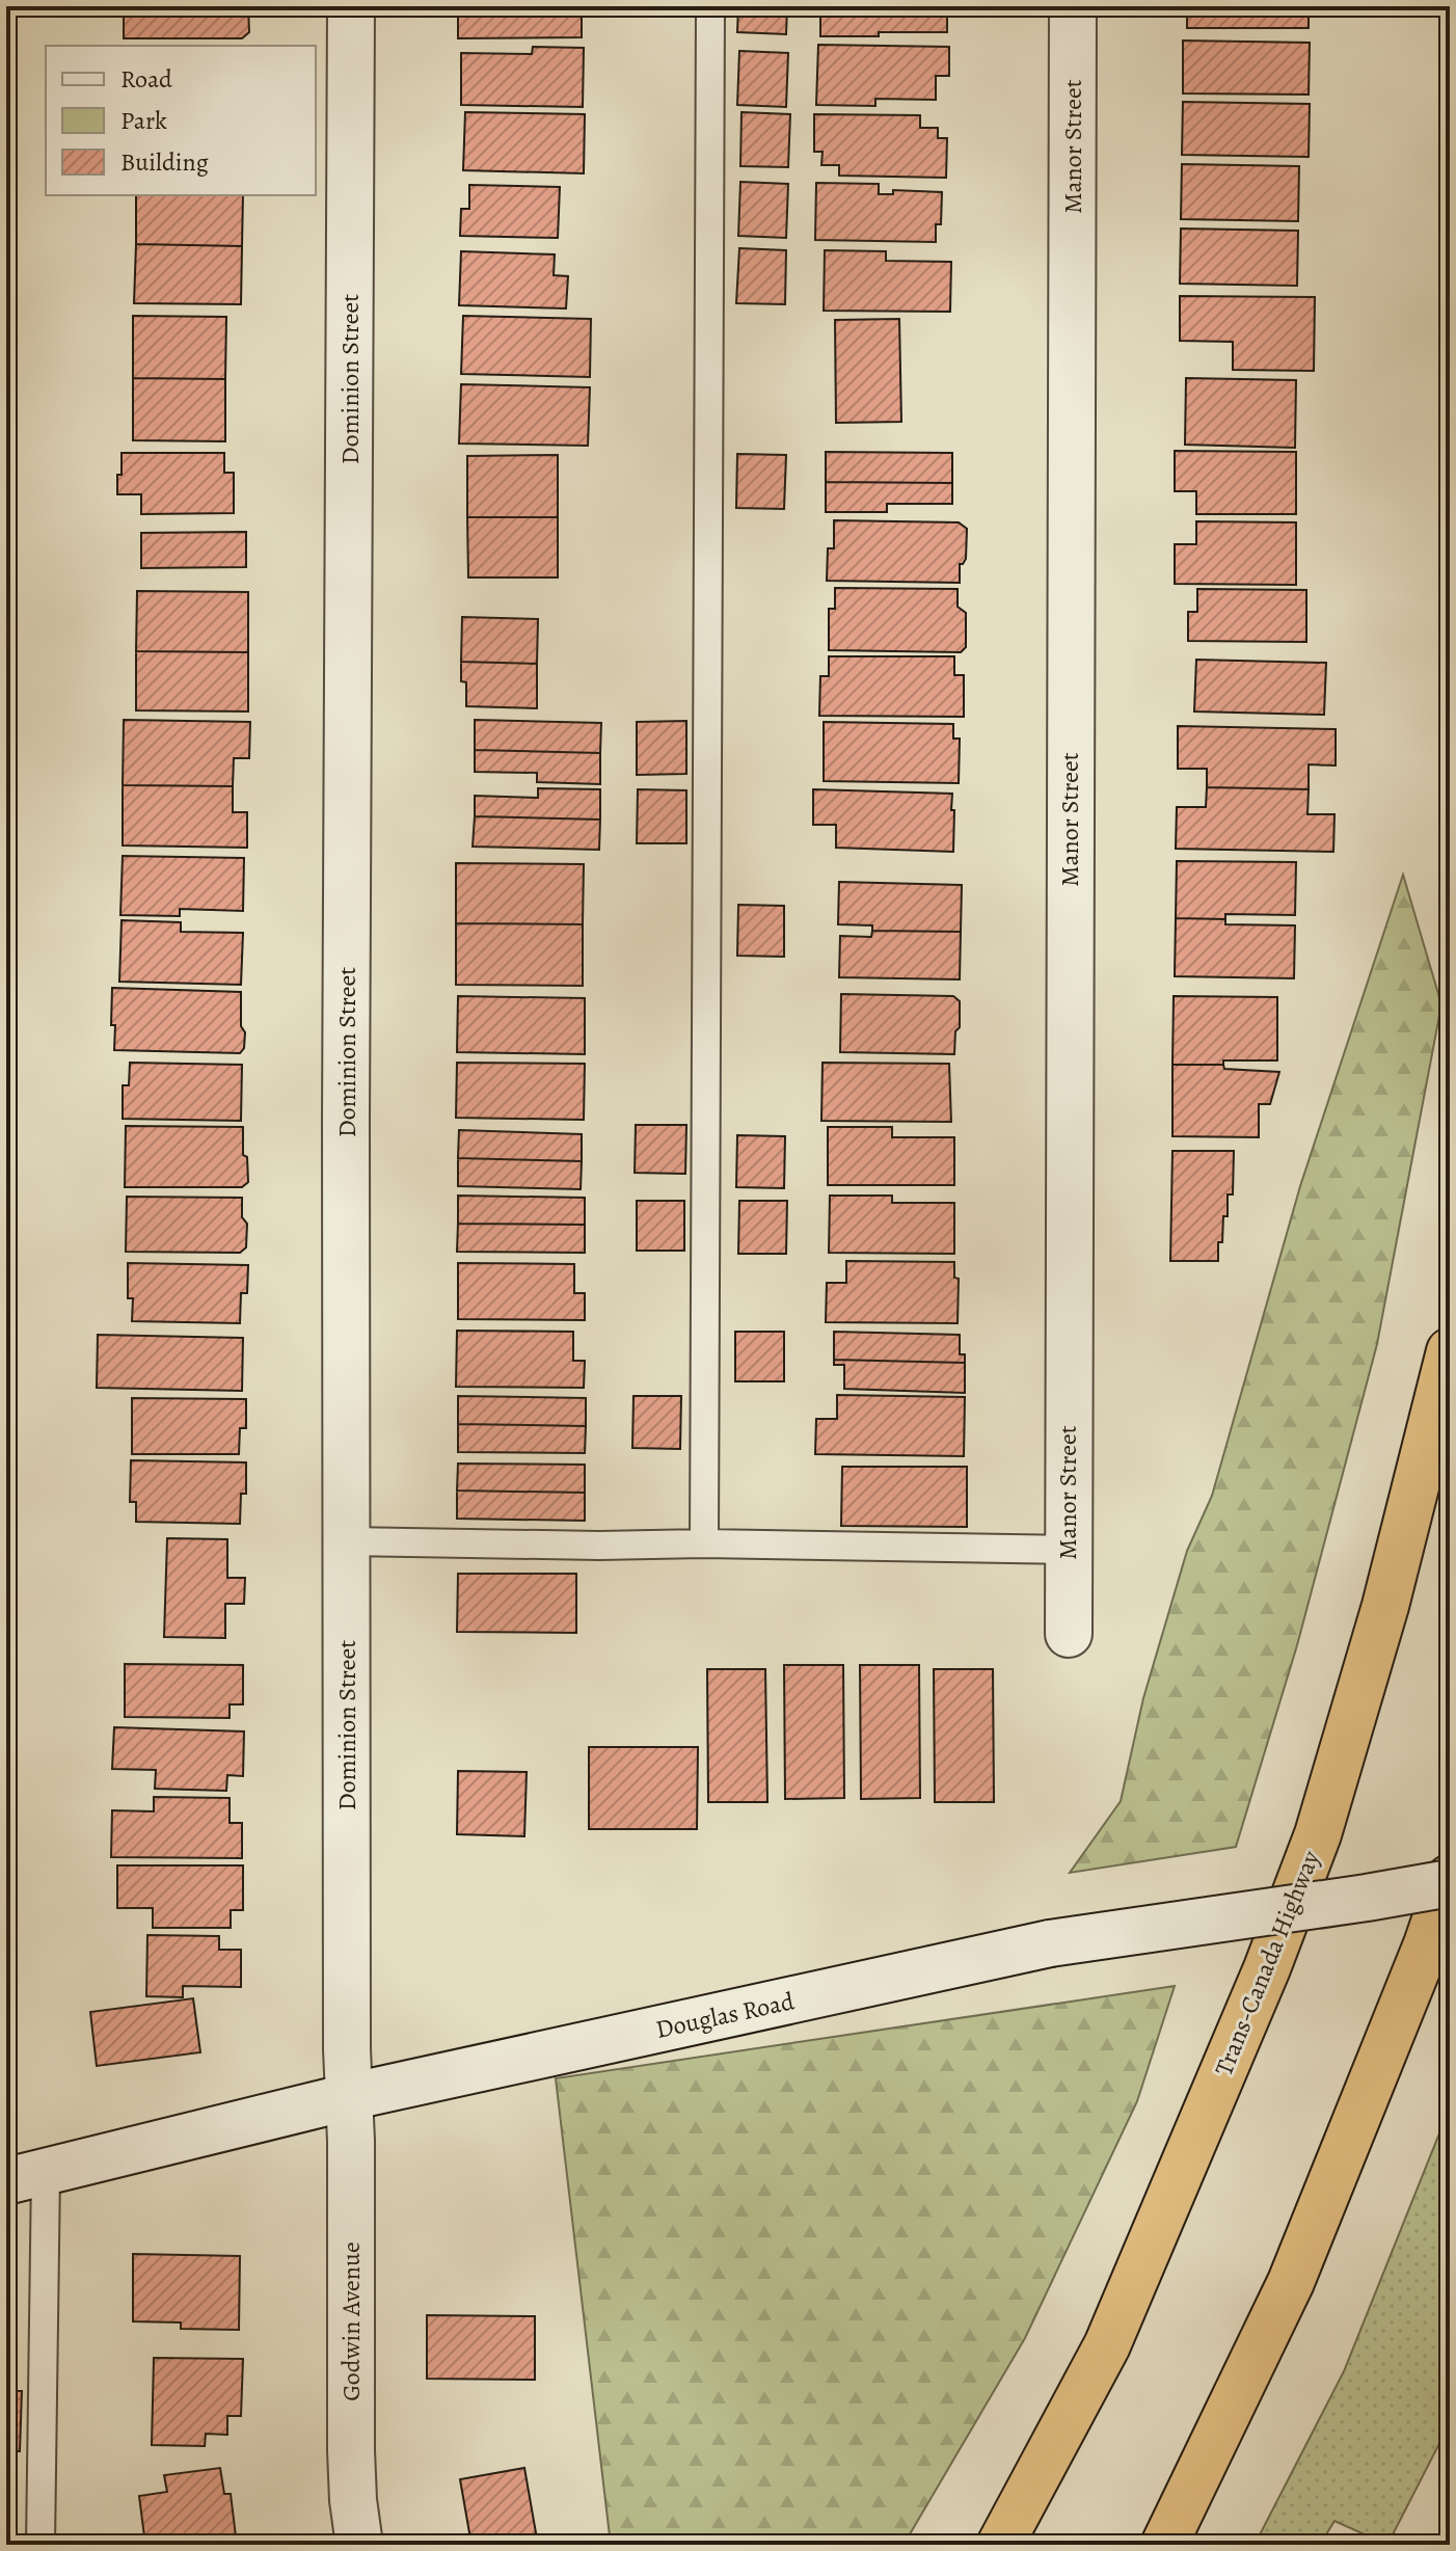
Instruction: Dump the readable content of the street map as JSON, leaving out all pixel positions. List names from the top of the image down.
{
  "streets": {
    "highway": ["Trans-Canada Highway"],
    "street": [
      "Manor Street",
      "Dominion Street",
      "Douglas Road",
      "Godwin Avenue"
    ]
  },
  "crossings": [
    ["Dominion Street", "Douglas Road"],
    ["Dominion Street", "Godwin Avenue"],
    ["Douglas Road", "Godwin Avenue"]
  ],
  "legend": ["Road", "Park", "Building"]
}
